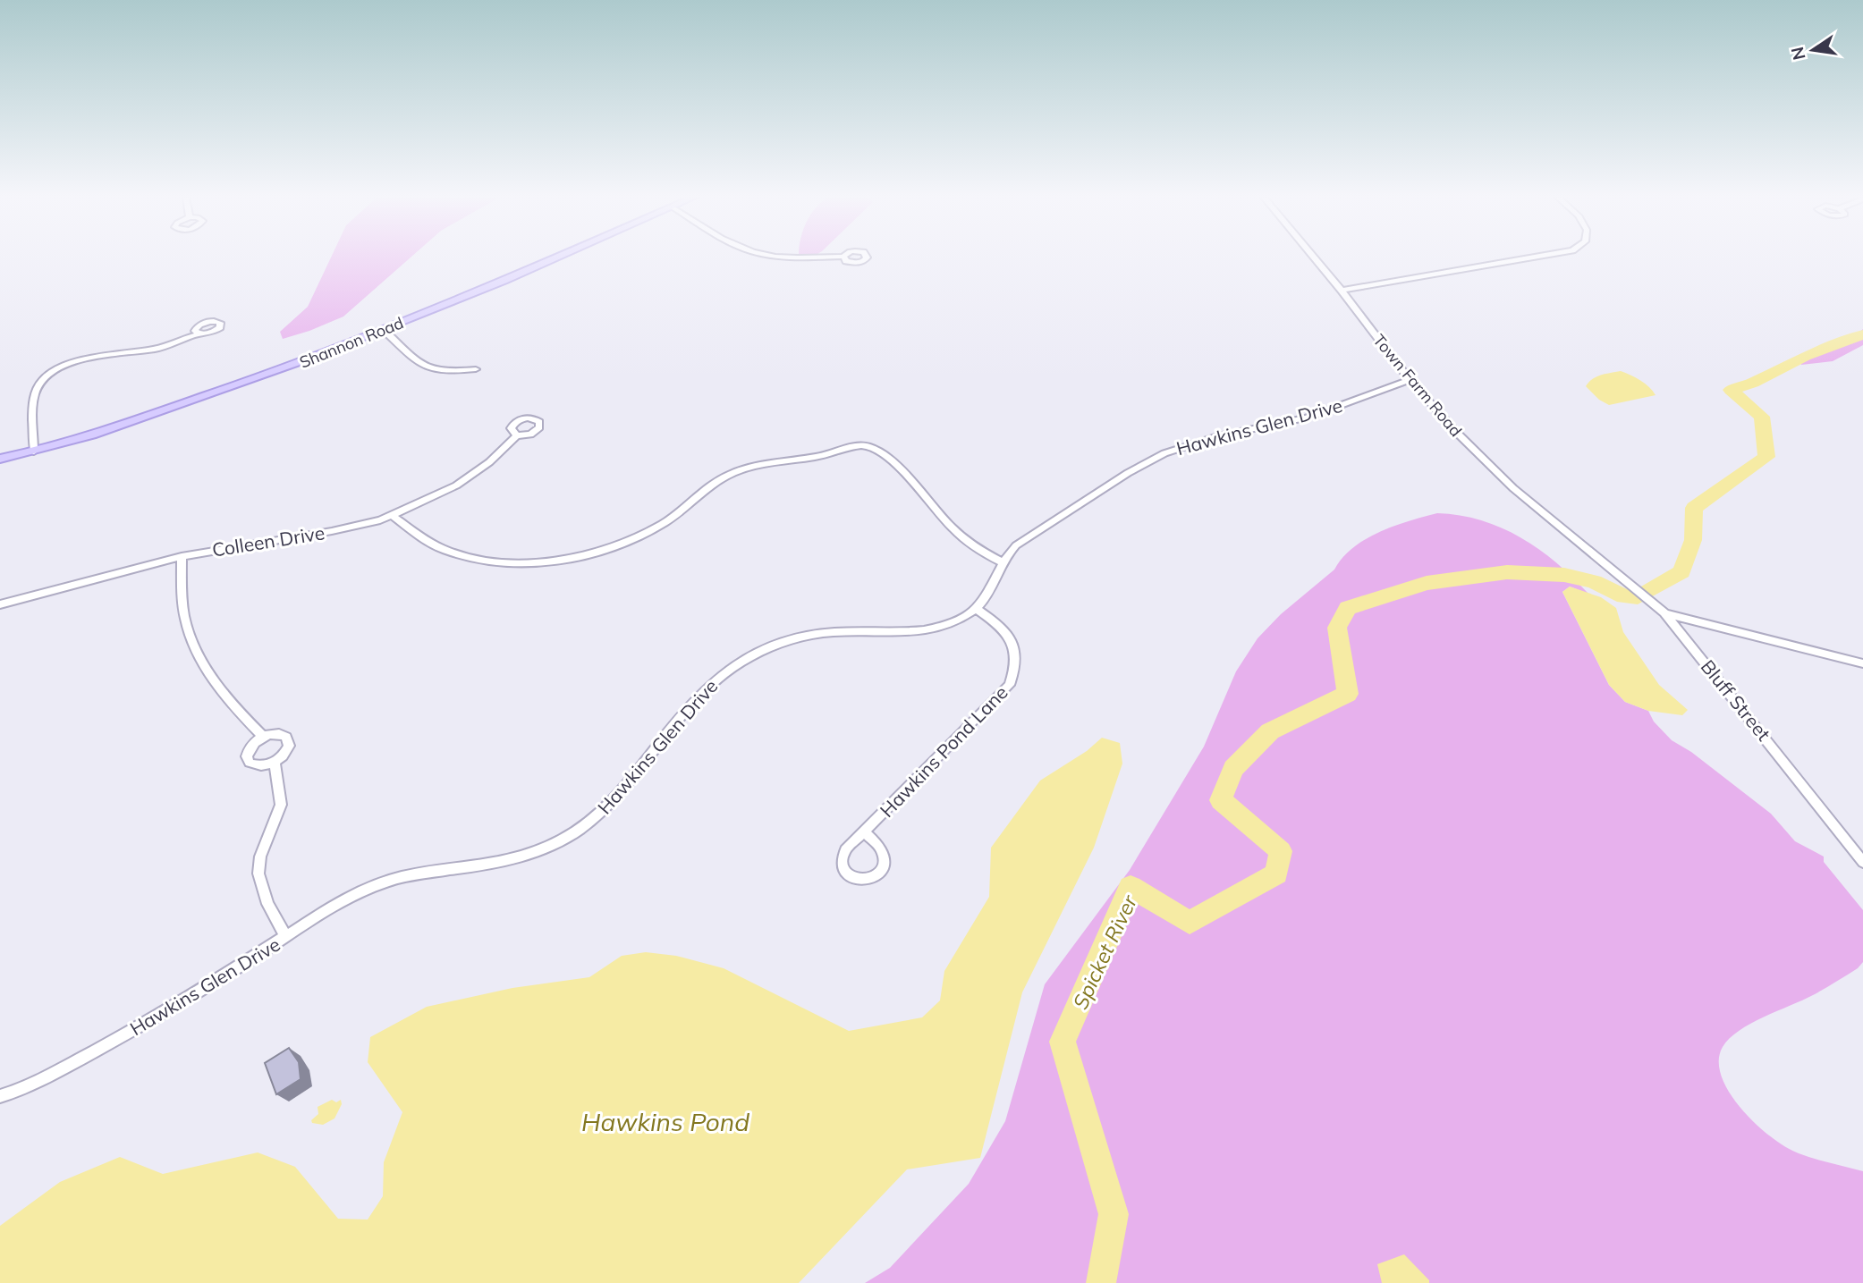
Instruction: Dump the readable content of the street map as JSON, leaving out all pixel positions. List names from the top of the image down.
{
  "streets": {
    "street": [
      "Shannon Road",
      "Town Farm Road",
      "Hawkins Glen Drive",
      "Colleen Drive",
      "Bluff Street",
      "Hawkins Pond Lane"
    ]
  },
  "crossings": [
    ["Town Farm Road", "Hawkins Glen Drive"],
    ["Town Farm Road", "Bluff Street"],
    ["Hawkins Glen Drive", "Hawkins Pond Lane"]
  ],
  "water": ["Spicket River", "Hawkins Pond"],
  "north": "left"
}
